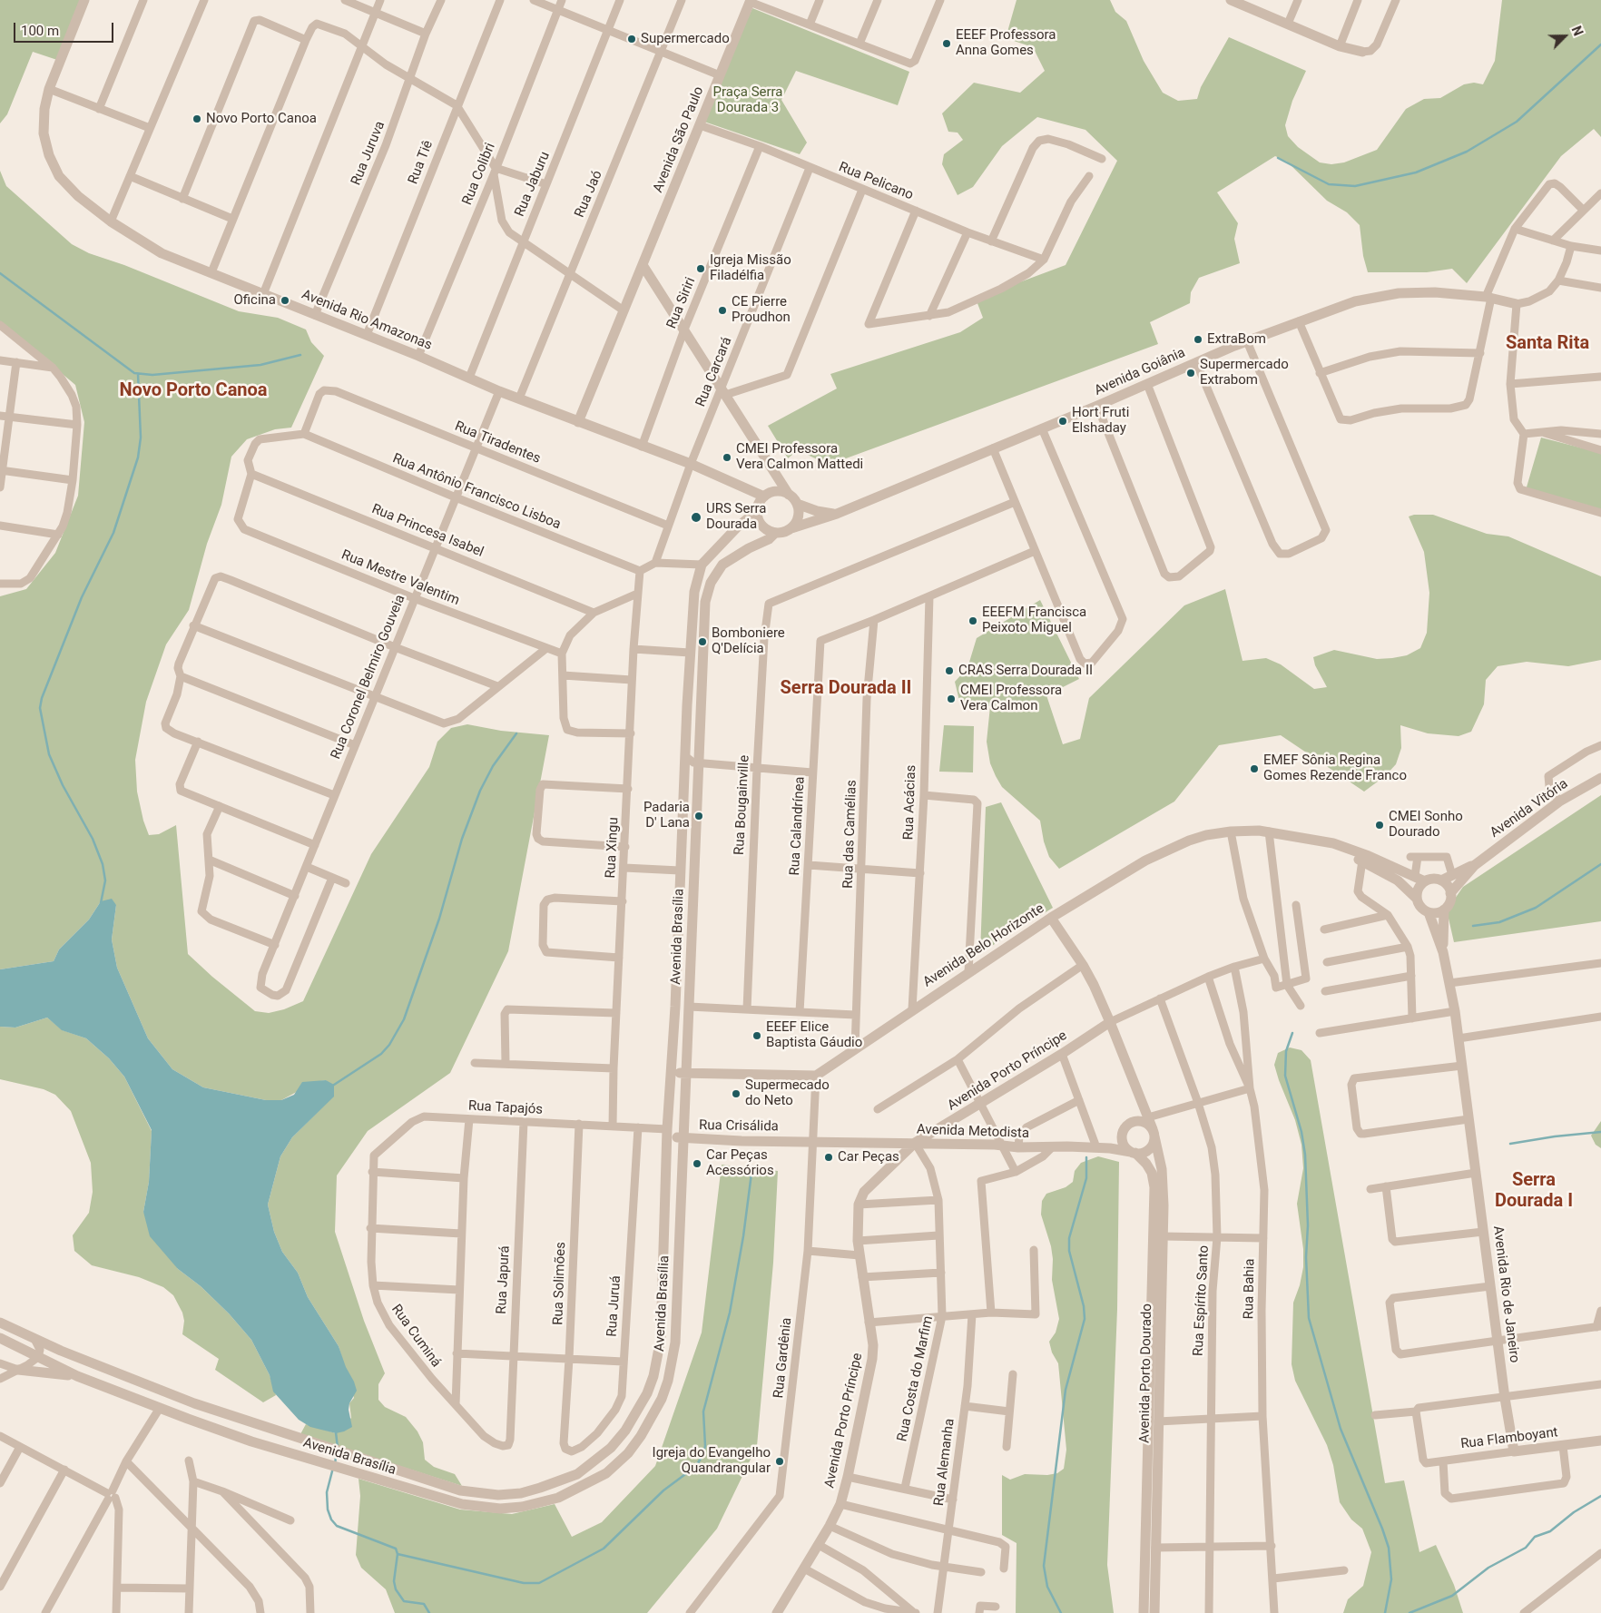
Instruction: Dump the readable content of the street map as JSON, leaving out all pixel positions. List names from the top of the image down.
{
  "streets": {
    "street": [
      "Avenida São Paulo",
      "Rua Juruva",
      "Rua Tiê",
      "Rua Colibri",
      "Rua Pelicano",
      "Rua Jaburu",
      "Rua Jaó",
      "Rua Siriri",
      "Avenida Rio Amazonas",
      "Rua Carcará",
      "Avenida Goiânia",
      "Rua Tiradentes",
      "Rua Antônio Francisco Lisboa",
      "Rua Princesa Isabel",
      "Rua Mestre Valentim",
      "Rua Coronel Belmiro Gouveia",
      "Rua Acácias",
      "Rua Bougainville",
      "Avenida Vitória",
      "Rua Calandrínea",
      "Rua das Camélias",
      "Rua Xingu",
      "Avenida Brasília",
      "Avenida Belo Horizonte",
      "Avenida Porto Príncipe",
      "Rua Tapajós",
      "Rua Crisálida",
      "Avenida Metodista",
      "Rua Japurá",
      "Rua Solimões",
      "Rua Bahia",
      "Avenida Rio de Janeiro",
      "Rua Espírito Santo",
      "Rua Juruá",
      "Rua Cuminá",
      "Rua Gardênia",
      "Avenida Porto Dourado",
      "Rua Costa do Marfim",
      "Rua Flamboyant",
      "Rua Alemanha"
    ]
  },
  "crossings": [
    ["Avenida São Paulo", "Rua Pelicano"],
    ["Avenida São Paulo", "Avenida Rio Amazonas"],
    ["Rua Juruva", "Avenida Rio Amazonas"],
    ["Rua Tiê", "Avenida Rio Amazonas"],
    ["Rua Colibri", "Avenida Rio Amazonas"],
    ["Rua Pelicano", "Rua Siriri"],
    ["Rua Pelicano", "Rua Carcará"],
    ["Rua Jaburu", "Avenida Rio Amazonas"],
    ["Rua Jaó", "Avenida Rio Amazonas"],
    ["Rua Siriri", "Avenida Rio Amazonas"],
    ["Avenida Rio Amazonas", "Rua Carcará"],
    ["Avenida Rio Amazonas", "Avenida Goiânia"],
    ["Avenida Rio Amazonas", "Rua Coronel Belmiro Gouveia"],
    ["Avenida Rio Amazonas", "Avenida Brasília"],
    ["Rua Carcará", "Rua Tiradentes"],
    ["Avenida Goiânia", "Avenida Brasília"],
    ["Rua Tiradentes", "Rua Antônio Francisco Lisboa"],
    ["Rua Tiradentes", "Rua Coronel Belmiro Gouveia"],
    ["Rua Antônio Francisco Lisboa", "Rua Coronel Belmiro Gouveia"],
    ["Rua Antônio Francisco Lisboa", "Rua Xingu"],
    ["Rua Princesa Isabel", "Rua Mestre Valentim"],
    ["Rua Princesa Isabel", "Rua Coronel Belmiro Gouveia"],
    ["Rua Mestre Valentim", "Rua Coronel Belmiro Gouveia"],
    ["Rua Acácias", "Avenida Belo Horizonte"],
    ["Avenida Vitória", "Avenida Belo Horizonte"],
    ["Avenida Vitória", "Avenida Rio de Janeiro"],
    ["Rua Calandrínea", "Rua das Camélias"],
    ["Rua das Camélias", "Avenida Belo Horizonte"],
    ["Rua Xingu", "Rua Tapajós"],
    ["Avenida Brasília", "Rua Tapajós"],
    ["Avenida Brasília", "Rua Crisálida"],
    ["Avenida Belo Horizonte", "Avenida Rio de Janeiro"],
    ["Avenida Belo Horizonte", "Rua Gardênia"],
    ["Avenida Belo Horizonte", "Avenida Porto Dourado"],
    ["Avenida Porto Príncipe", "Avenida Metodista"],
    ["Avenida Porto Príncipe", "Avenida Porto Dourado"],
    ["Avenida Porto Príncipe", "Rua Costa do Marfim"],
    ["Rua Tapajós", "Rua Crisálida"],
    ["Rua Tapajós", "Rua Japurá"],
    ["Rua Tapajós", "Rua Solimões"],
    ["Rua Tapajós", "Rua Juruá"],
    ["Rua Tapajós", "Rua Cuminá"],
    ["Rua Crisálida", "Avenida Metodista"],
    ["Rua Crisálida", "Rua Gardênia"],
    ["Avenida Metodista", "Rua Gardênia"],
    ["Avenida Metodista", "Avenida Porto Dourado"],
    ["Avenida Metodista", "Rua Costa do Marfim"],
    ["Rua Japurá", "Rua Cuminá"],
    ["Rua Solimões", "Rua Juruá"],
    ["Avenida Rio de Janeiro", "Rua Flamboyant"]
  ],
  "districts": [
    "Santa Rita",
    "Novo Porto Canoa",
    "Serra Dourada II",
    "Serra Dourada I"
  ],
  "parks": ["Praça Serra Dourada 3"],
  "places": [
    "Supermercado",
    "EEEF Professora Anna Gomes",
    "Novo Porto Canoa",
    "Igreja Missão Filadélfia",
    "Oficina",
    "CE Pierre Proudhon",
    "ExtraBom",
    "Supermercado Extrabom",
    "Hort Fruti Elshaday",
    "CMEI Professora Vera Calmon Mattedi",
    "URS Serra Dourada",
    "EEEFM Francisca Peixoto Miguel",
    "Bomboniere Q'Delícia",
    "CRAS Serra Dourada II",
    "CMEI Professora Vera Calmon",
    "EMEF Sônia Regina Gomes Rezende Franco",
    "Padaria D' Lana",
    "CMEI Sonho Dourado",
    "EEEF Elice Baptista Gáudio",
    "Supermecado do Neto",
    "Car Peças",
    "Car Peças Acessórios",
    "Igreja do Evangelho Quandrangular"
  ],
  "scale_bar": "100 m",
  "north": "top right"
}
